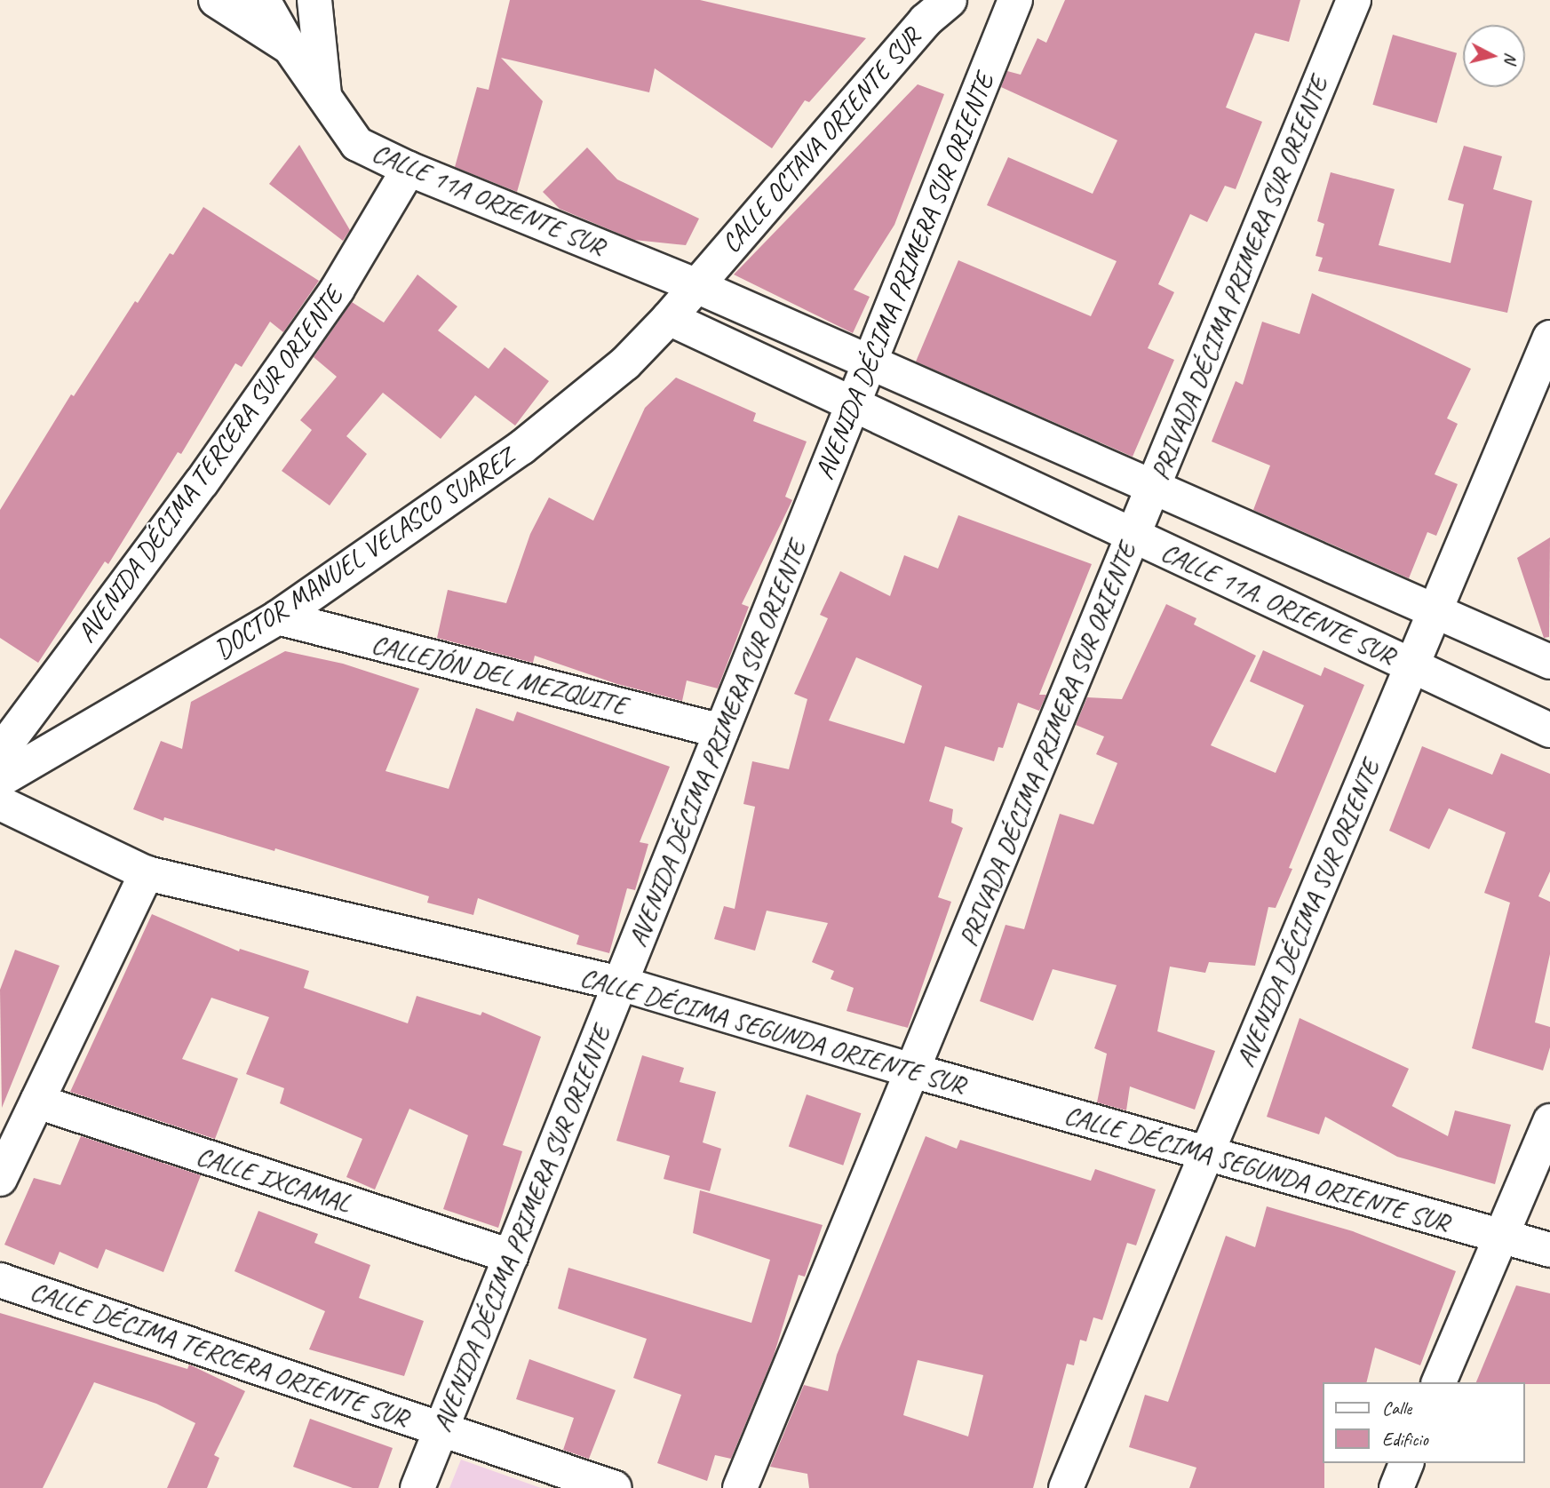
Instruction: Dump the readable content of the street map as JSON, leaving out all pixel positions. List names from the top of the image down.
{
  "streets": {
    "street": [
      "CALLE OCTAVA ORIENTE SUR",
      "CALLE 11A ORIENTE SUR",
      "AVENIDA DÉCIMA PRIMERA SUR ORIENTE",
      "PRIVADA DÉCIMA PRIMERA SUR ORIENTE",
      "AVENIDA DÉCIMA TERCERA SUR ORIENTE",
      "DOCTOR MANUEL VELASCO SUAREZ",
      "CALLE 11A. ORIENTE SUR",
      "CALLEJÓN DEL MEZQUITE",
      "AVENIDA DÉCIMA SUR ORIENTE",
      "CALLE DÉCIMA SEGUNDA ORIENTE SUR",
      "CALLE IXCAMAL",
      "CALLE DÉCIMA TERCERA ORIENTE SUR"
    ]
  },
  "crossings": [
    ["CALLE OCTAVA ORIENTE SUR", "CALLE 11A ORIENTE SUR"],
    ["CALLE OCTAVA ORIENTE SUR", "DOCTOR MANUEL VELASCO SUAREZ"],
    ["CALLE OCTAVA ORIENTE SUR", "CALLE 11A. ORIENTE SUR"],
    ["CALLE 11A ORIENTE SUR", "AVENIDA DÉCIMA TERCERA SUR ORIENTE"],
    ["CALLE 11A ORIENTE SUR", "DOCTOR MANUEL VELASCO SUAREZ"],
    ["CALLE 11A ORIENTE SUR", "CALLE 11A. ORIENTE SUR"],
    ["AVENIDA DÉCIMA PRIMERA SUR ORIENTE", "CALLE 11A. ORIENTE SUR"],
    ["AVENIDA DÉCIMA PRIMERA SUR ORIENTE", "CALLEJÓN DEL MEZQUITE"],
    ["AVENIDA DÉCIMA PRIMERA SUR ORIENTE", "CALLE DÉCIMA SEGUNDA ORIENTE SUR"],
    ["AVENIDA DÉCIMA PRIMERA SUR ORIENTE", "CALLE IXCAMAL"],
    ["AVENIDA DÉCIMA PRIMERA SUR ORIENTE", "CALLE DÉCIMA TERCERA ORIENTE SUR"],
    ["PRIVADA DÉCIMA PRIMERA SUR ORIENTE", "CALLE 11A. ORIENTE SUR"],
    ["PRIVADA DÉCIMA PRIMERA SUR ORIENTE", "CALLE DÉCIMA SEGUNDA ORIENTE SUR"],
    ["DOCTOR MANUEL VELASCO SUAREZ", "CALLE 11A. ORIENTE SUR"],
    ["DOCTOR MANUEL VELASCO SUAREZ", "CALLEJÓN DEL MEZQUITE"],
    ["CALLE 11A. ORIENTE SUR", "AVENIDA DÉCIMA SUR ORIENTE"],
    ["AVENIDA DÉCIMA SUR ORIENTE", "CALLE DÉCIMA SEGUNDA ORIENTE SUR"]
  ],
  "legend": ["Calle", "Edificio"],
  "north": "right"
}
